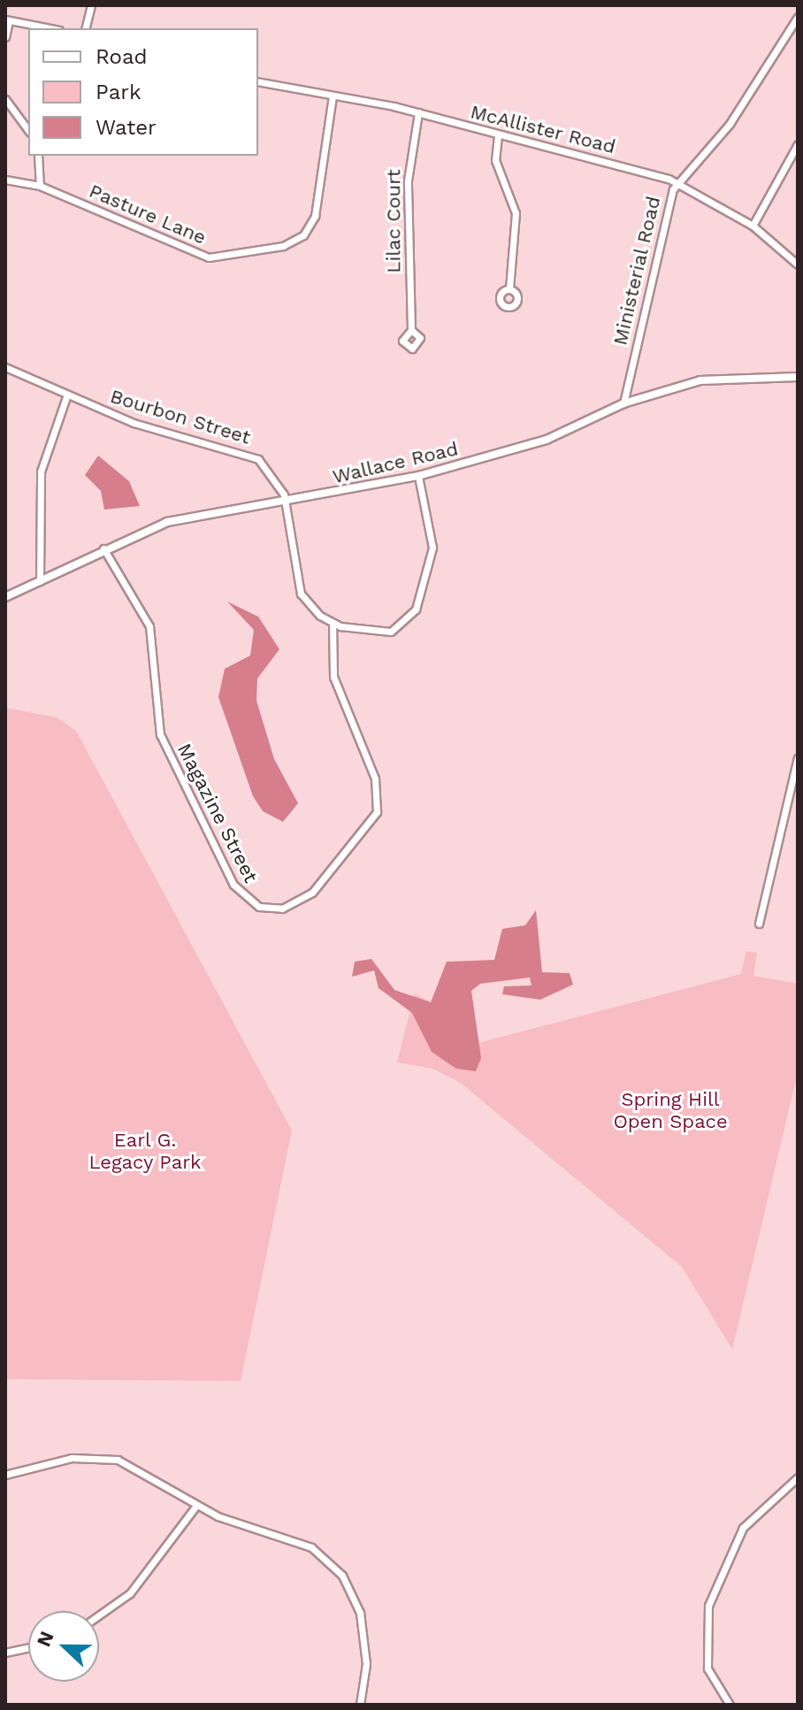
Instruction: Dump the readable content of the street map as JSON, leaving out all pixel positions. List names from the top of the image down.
{
  "streets": {
    "street": [
      "McAllister Road",
      "Pasture Lane",
      "Lilac Court",
      "Ministerial Road",
      "Bourbon Street",
      "Wallace Road",
      "Magazine Street"
    ]
  },
  "crossings": [
    ["McAllister Road", "Pasture Lane"],
    ["McAllister Road", "Lilac Court"],
    ["McAllister Road", "Ministerial Road"],
    ["Ministerial Road", "Wallace Road"],
    ["Bourbon Street", "Wallace Road"],
    ["Bourbon Street", "Magazine Street"],
    ["Wallace Road", "Magazine Street"]
  ],
  "parks": ["Spring Hill Open Space", "Earl G. Legacy Park"],
  "legend": ["Road", "Park", "Water"],
  "north": "left"
}
